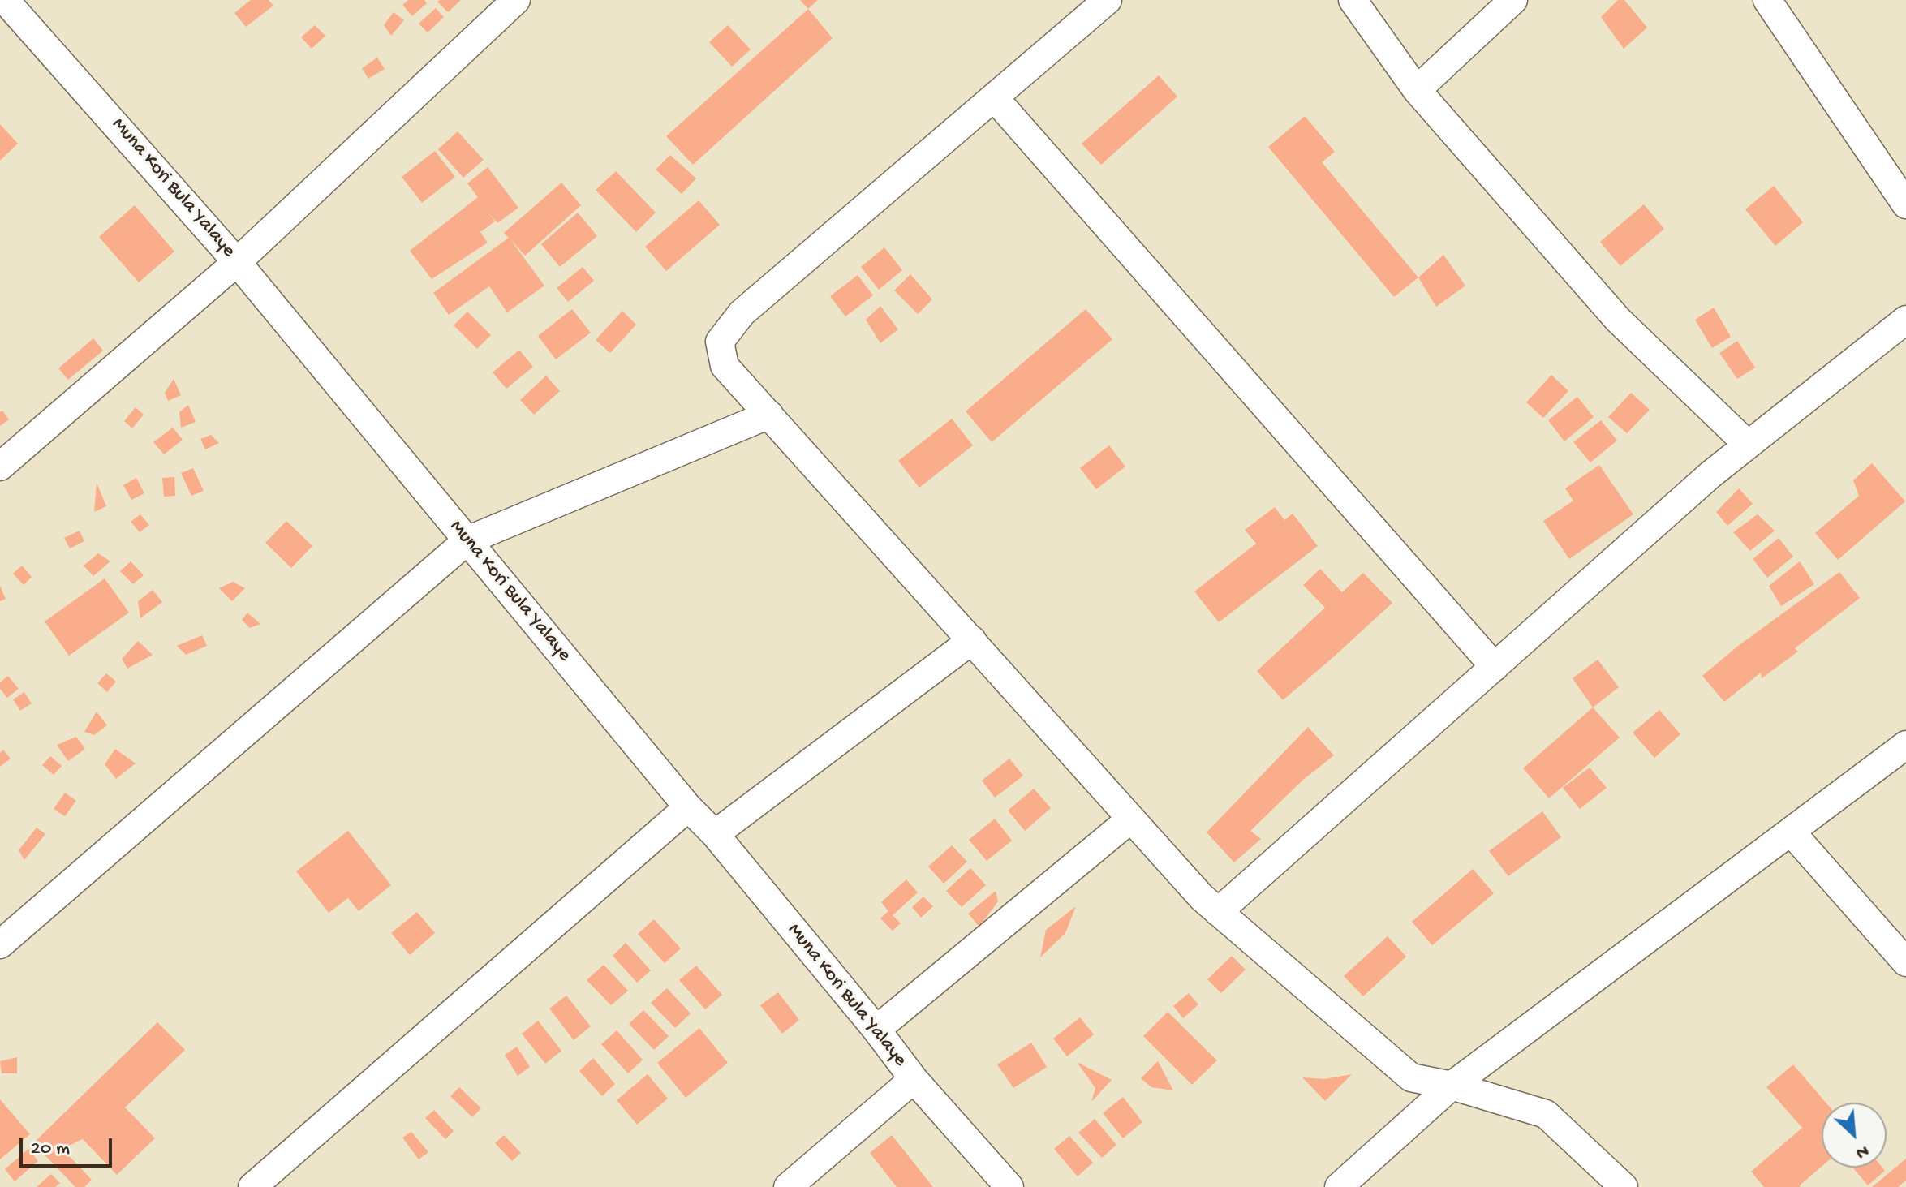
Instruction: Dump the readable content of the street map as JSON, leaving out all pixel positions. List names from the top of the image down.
{
  "streets": {
    "street": ["Muna Kori Bula Yalaye"]
  },
  "scale_bar": "20 m",
  "north": "bottom right"
}
